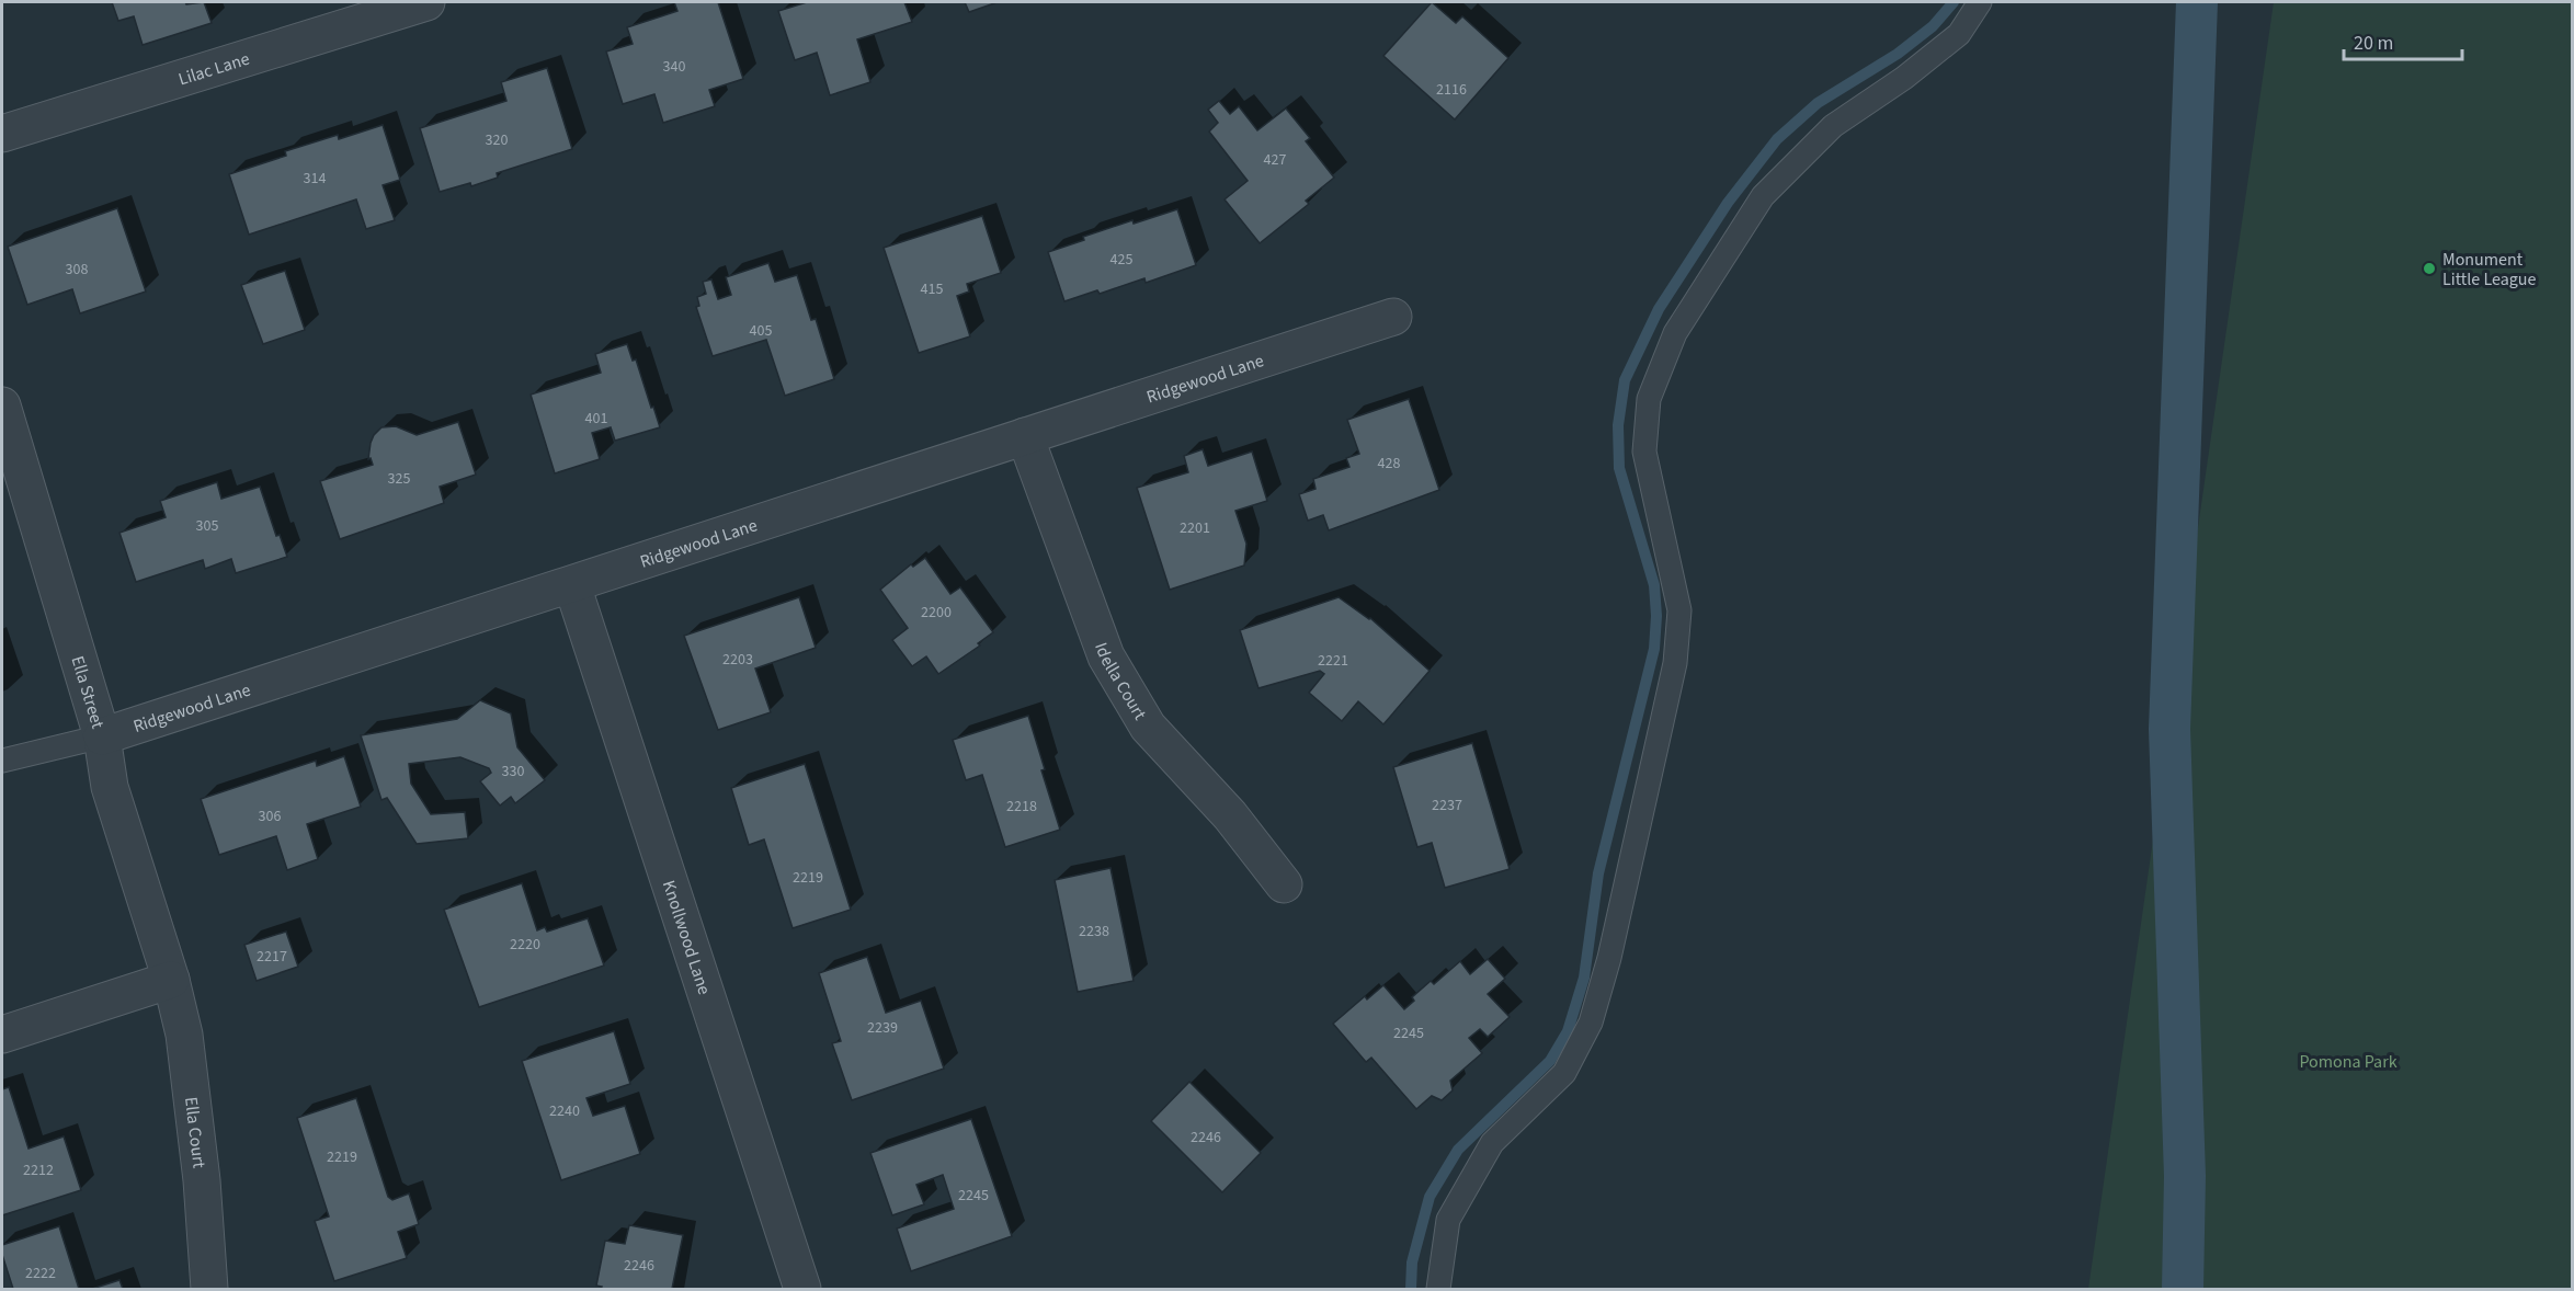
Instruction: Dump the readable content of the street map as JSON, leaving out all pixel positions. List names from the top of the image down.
{
  "streets": {
    "street": [
      "Lilac Lane",
      "Ridgewood Lane",
      "Idella Court",
      "Ella Street",
      "Knollwood Lane",
      "Ella Court"
    ]
  },
  "crossings": [
    ["Ridgewood Lane", "Idella Court"],
    ["Ridgewood Lane", "Ella Street"],
    ["Ridgewood Lane", "Knollwood Lane"],
    ["Ella Street", "Ella Court"]
  ],
  "parks": ["Pomona Park"],
  "places": ["Monument Little League"],
  "house_numbers": [
    "340",
    "2116",
    "320",
    "427",
    "314",
    "425",
    "308",
    "415",
    "405",
    "401",
    "428",
    "325",
    "305",
    "2201",
    "2200",
    "2203",
    "2221",
    "330",
    "2237",
    "2218",
    "306",
    "2219",
    "2238",
    "2220",
    "2217",
    "2239",
    "2245",
    "2240",
    "2246",
    "2219",
    "2212",
    "2245",
    "2246",
    "2222"
  ],
  "scale_bar": "20 m"
}
